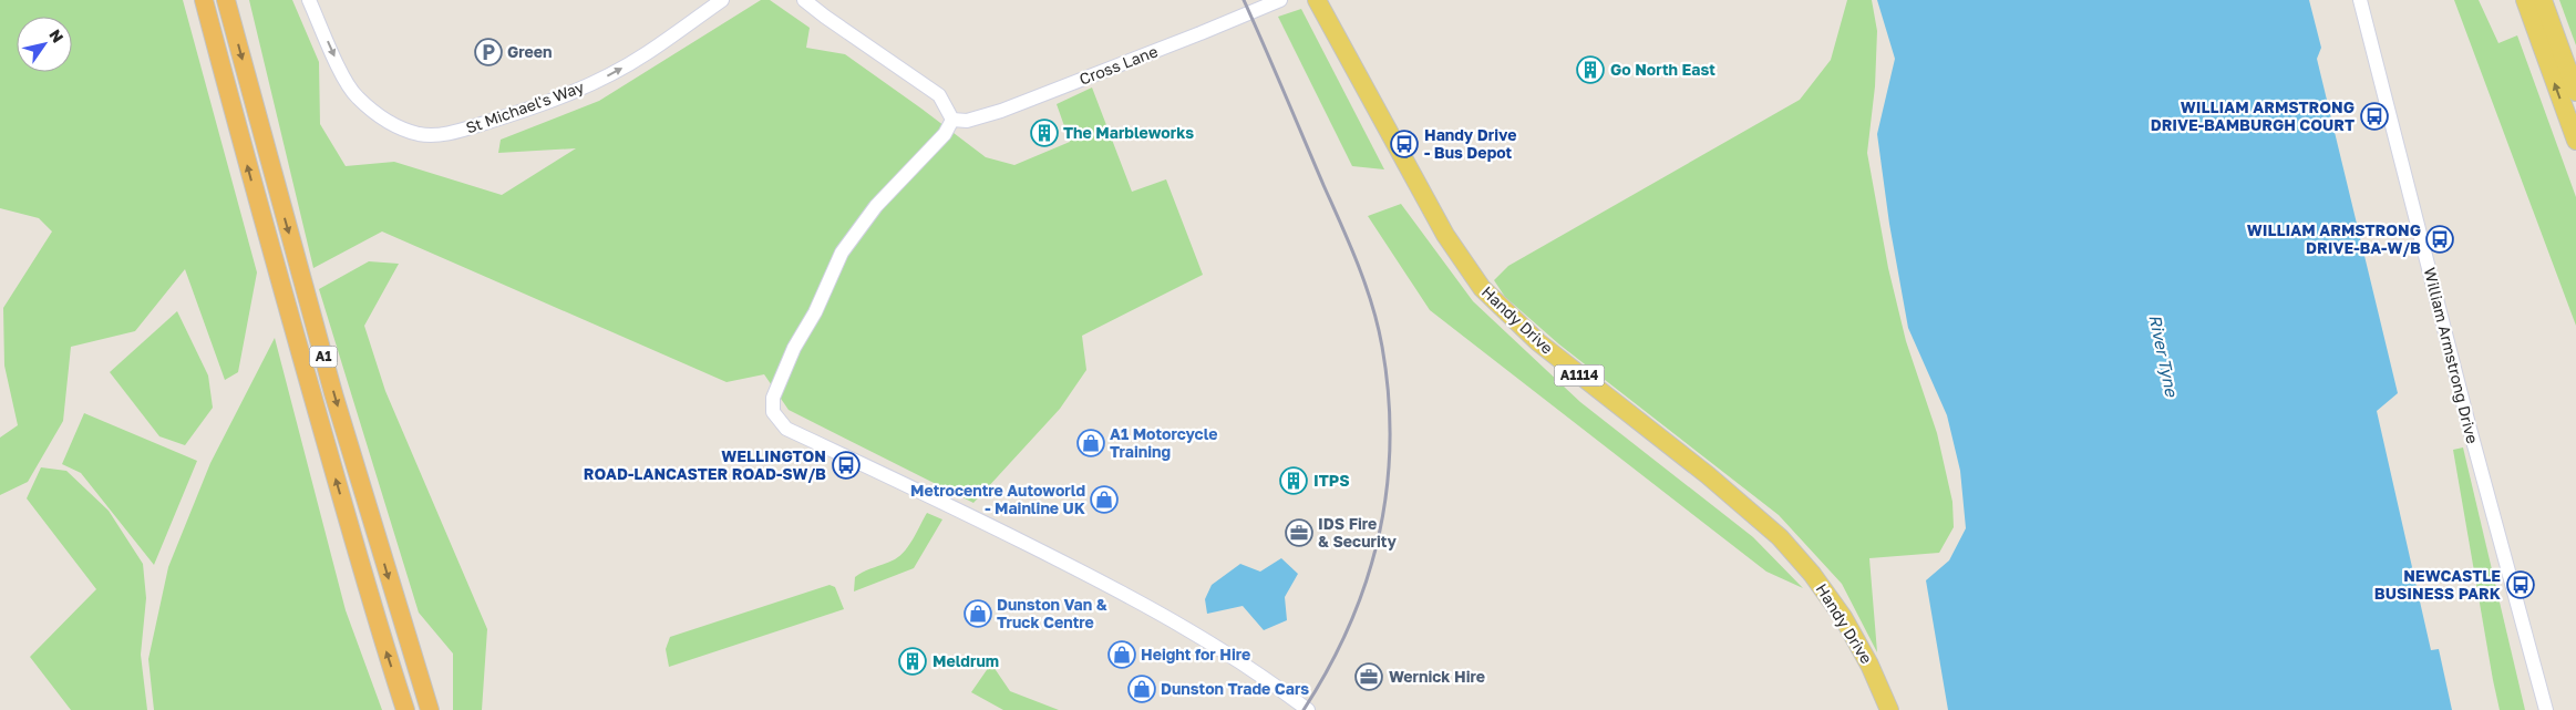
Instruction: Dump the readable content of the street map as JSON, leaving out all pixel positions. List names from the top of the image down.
{
  "streets": {
    "highway": ["A1"],
    "main road": ["Handy Drive", "A1114"],
    "street": ["Cross Lane", "St Michael's Way", "William Armstrong Drive"]
  },
  "water": ["River Tyne"],
  "places": {
    "parking": ["Green"],
    "building": [
      "Go North East",
      "The Marbleworks",
      "ITPS",
      "Meldrum"
    ],
    "bus stop": [
      "WILLIAM ARMSTRONG DRIVE-BAMBURGH COURT",
      "Handy Drive - Bus Depot",
      "WILLIAM ARMSTRONG DRIVE-BA-W/B",
      "WELLINGTON ROAD-LANCASTER ROAD-SW/B",
      "NEWCASTLE BUSINESS PARK"
    ],
    "shop": [
      "A1 Motorcycle Training",
      "Metrocentre Autoworld - Mainline UK",
      "Dunston Van & Truck Centre",
      "Height for Hire",
      "Dunston Trade Cars"
    ],
    "office": ["IDS Fire & Security", "Wernick Hire"]
  },
  "north": "top right"
}
